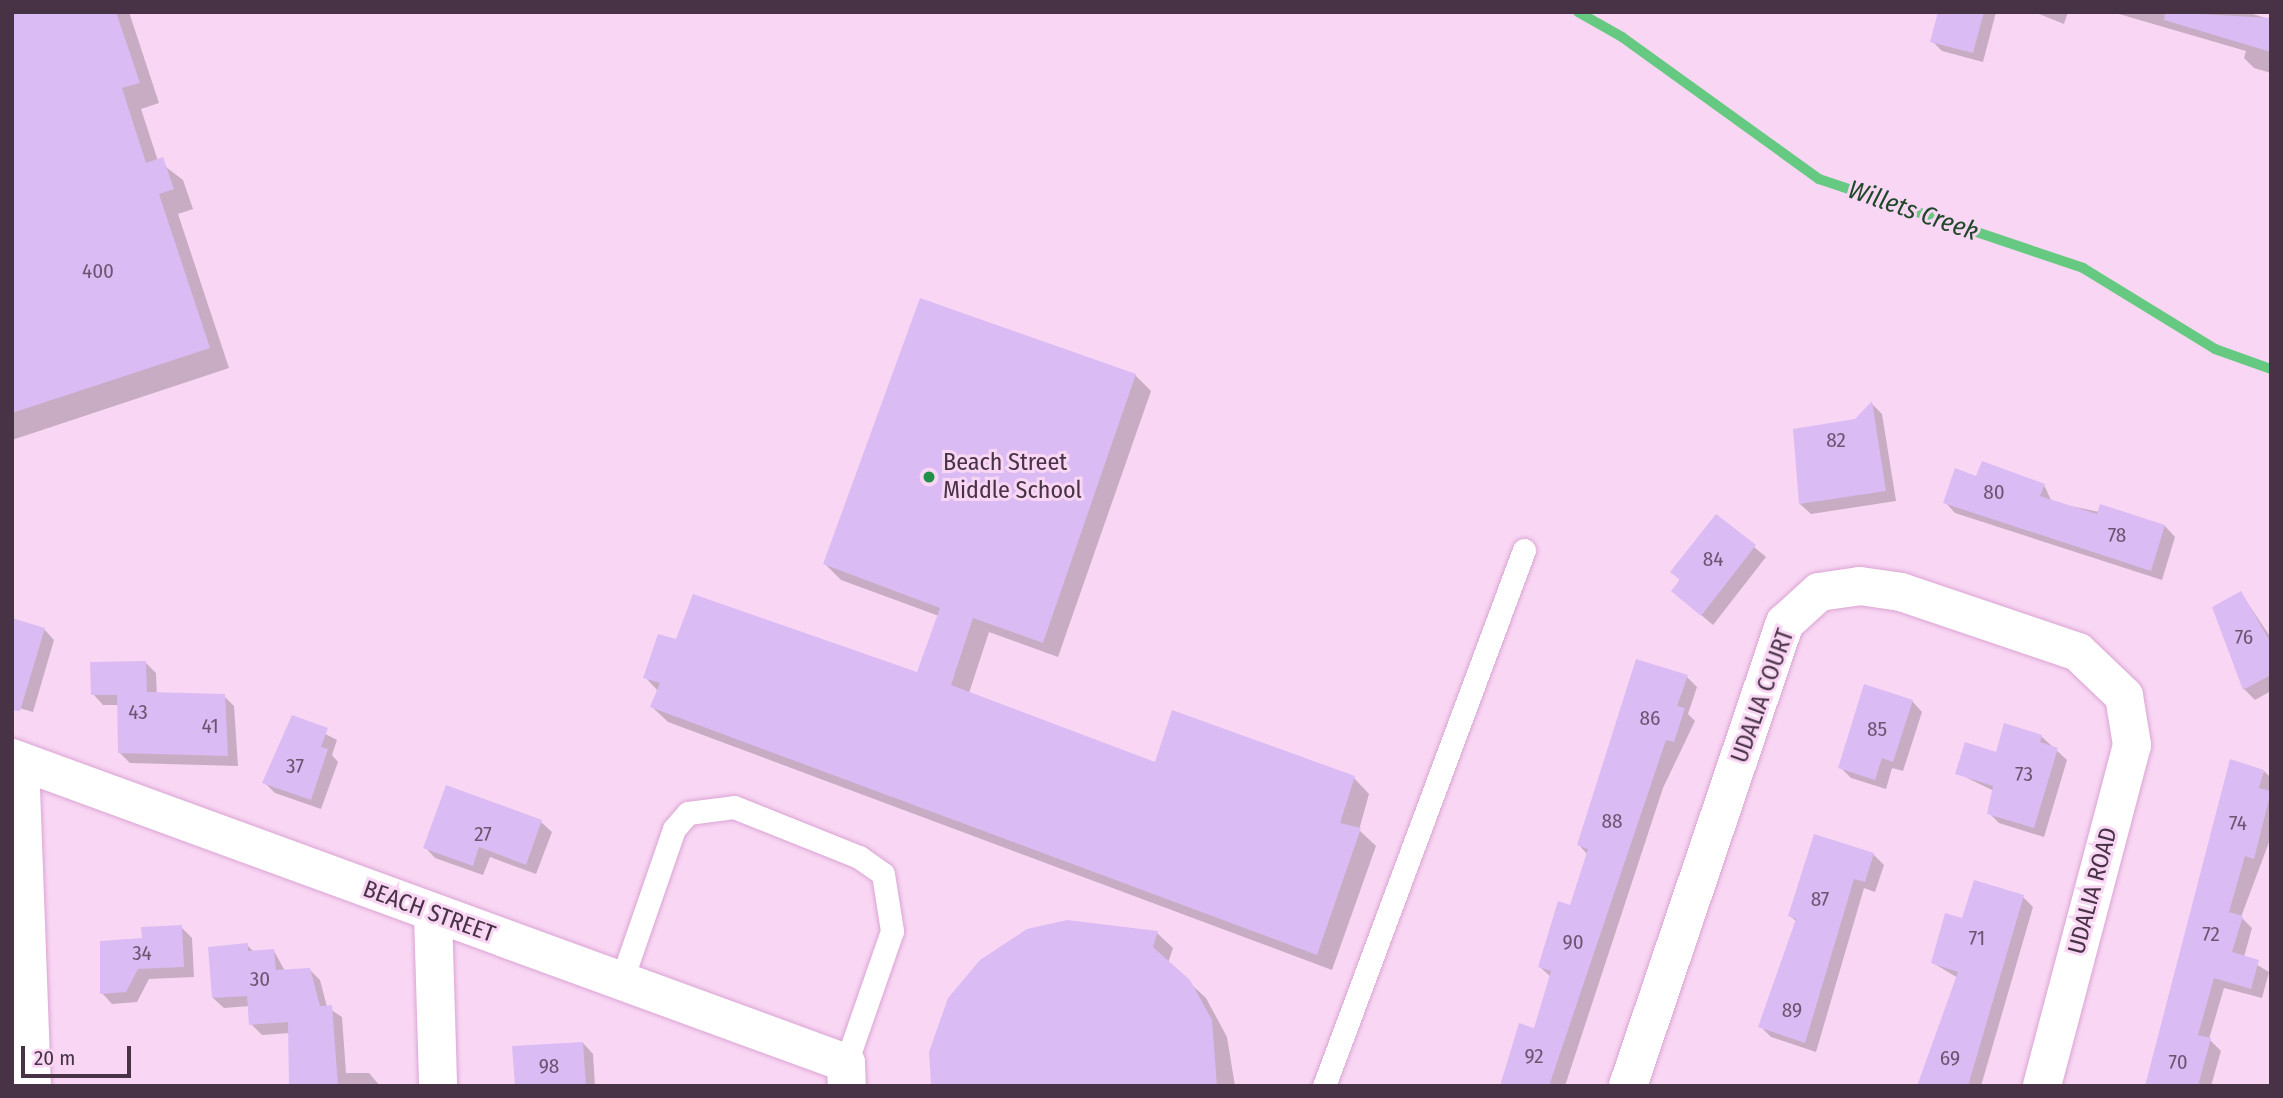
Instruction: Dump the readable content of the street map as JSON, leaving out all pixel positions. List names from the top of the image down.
{
  "streets": {
    "street": ["UDALIA COURT", "UDALIA ROAD", "BEACH STREET"]
  },
  "crossings": [
    ["UDALIA COURT", "UDALIA ROAD"]
  ],
  "water": ["Willets Creek"],
  "places": ["Beach Street Middle School"],
  "house_numbers": [
    "400",
    "82",
    "80",
    "78",
    "84",
    "76",
    "43",
    "86",
    "41",
    "85",
    "37",
    "73",
    "88",
    "74",
    "27",
    "87",
    "72",
    "71",
    "90",
    "34",
    "30",
    "89",
    "92",
    "69",
    "70",
    "98"
  ],
  "scale_bar": "20 m"
}
